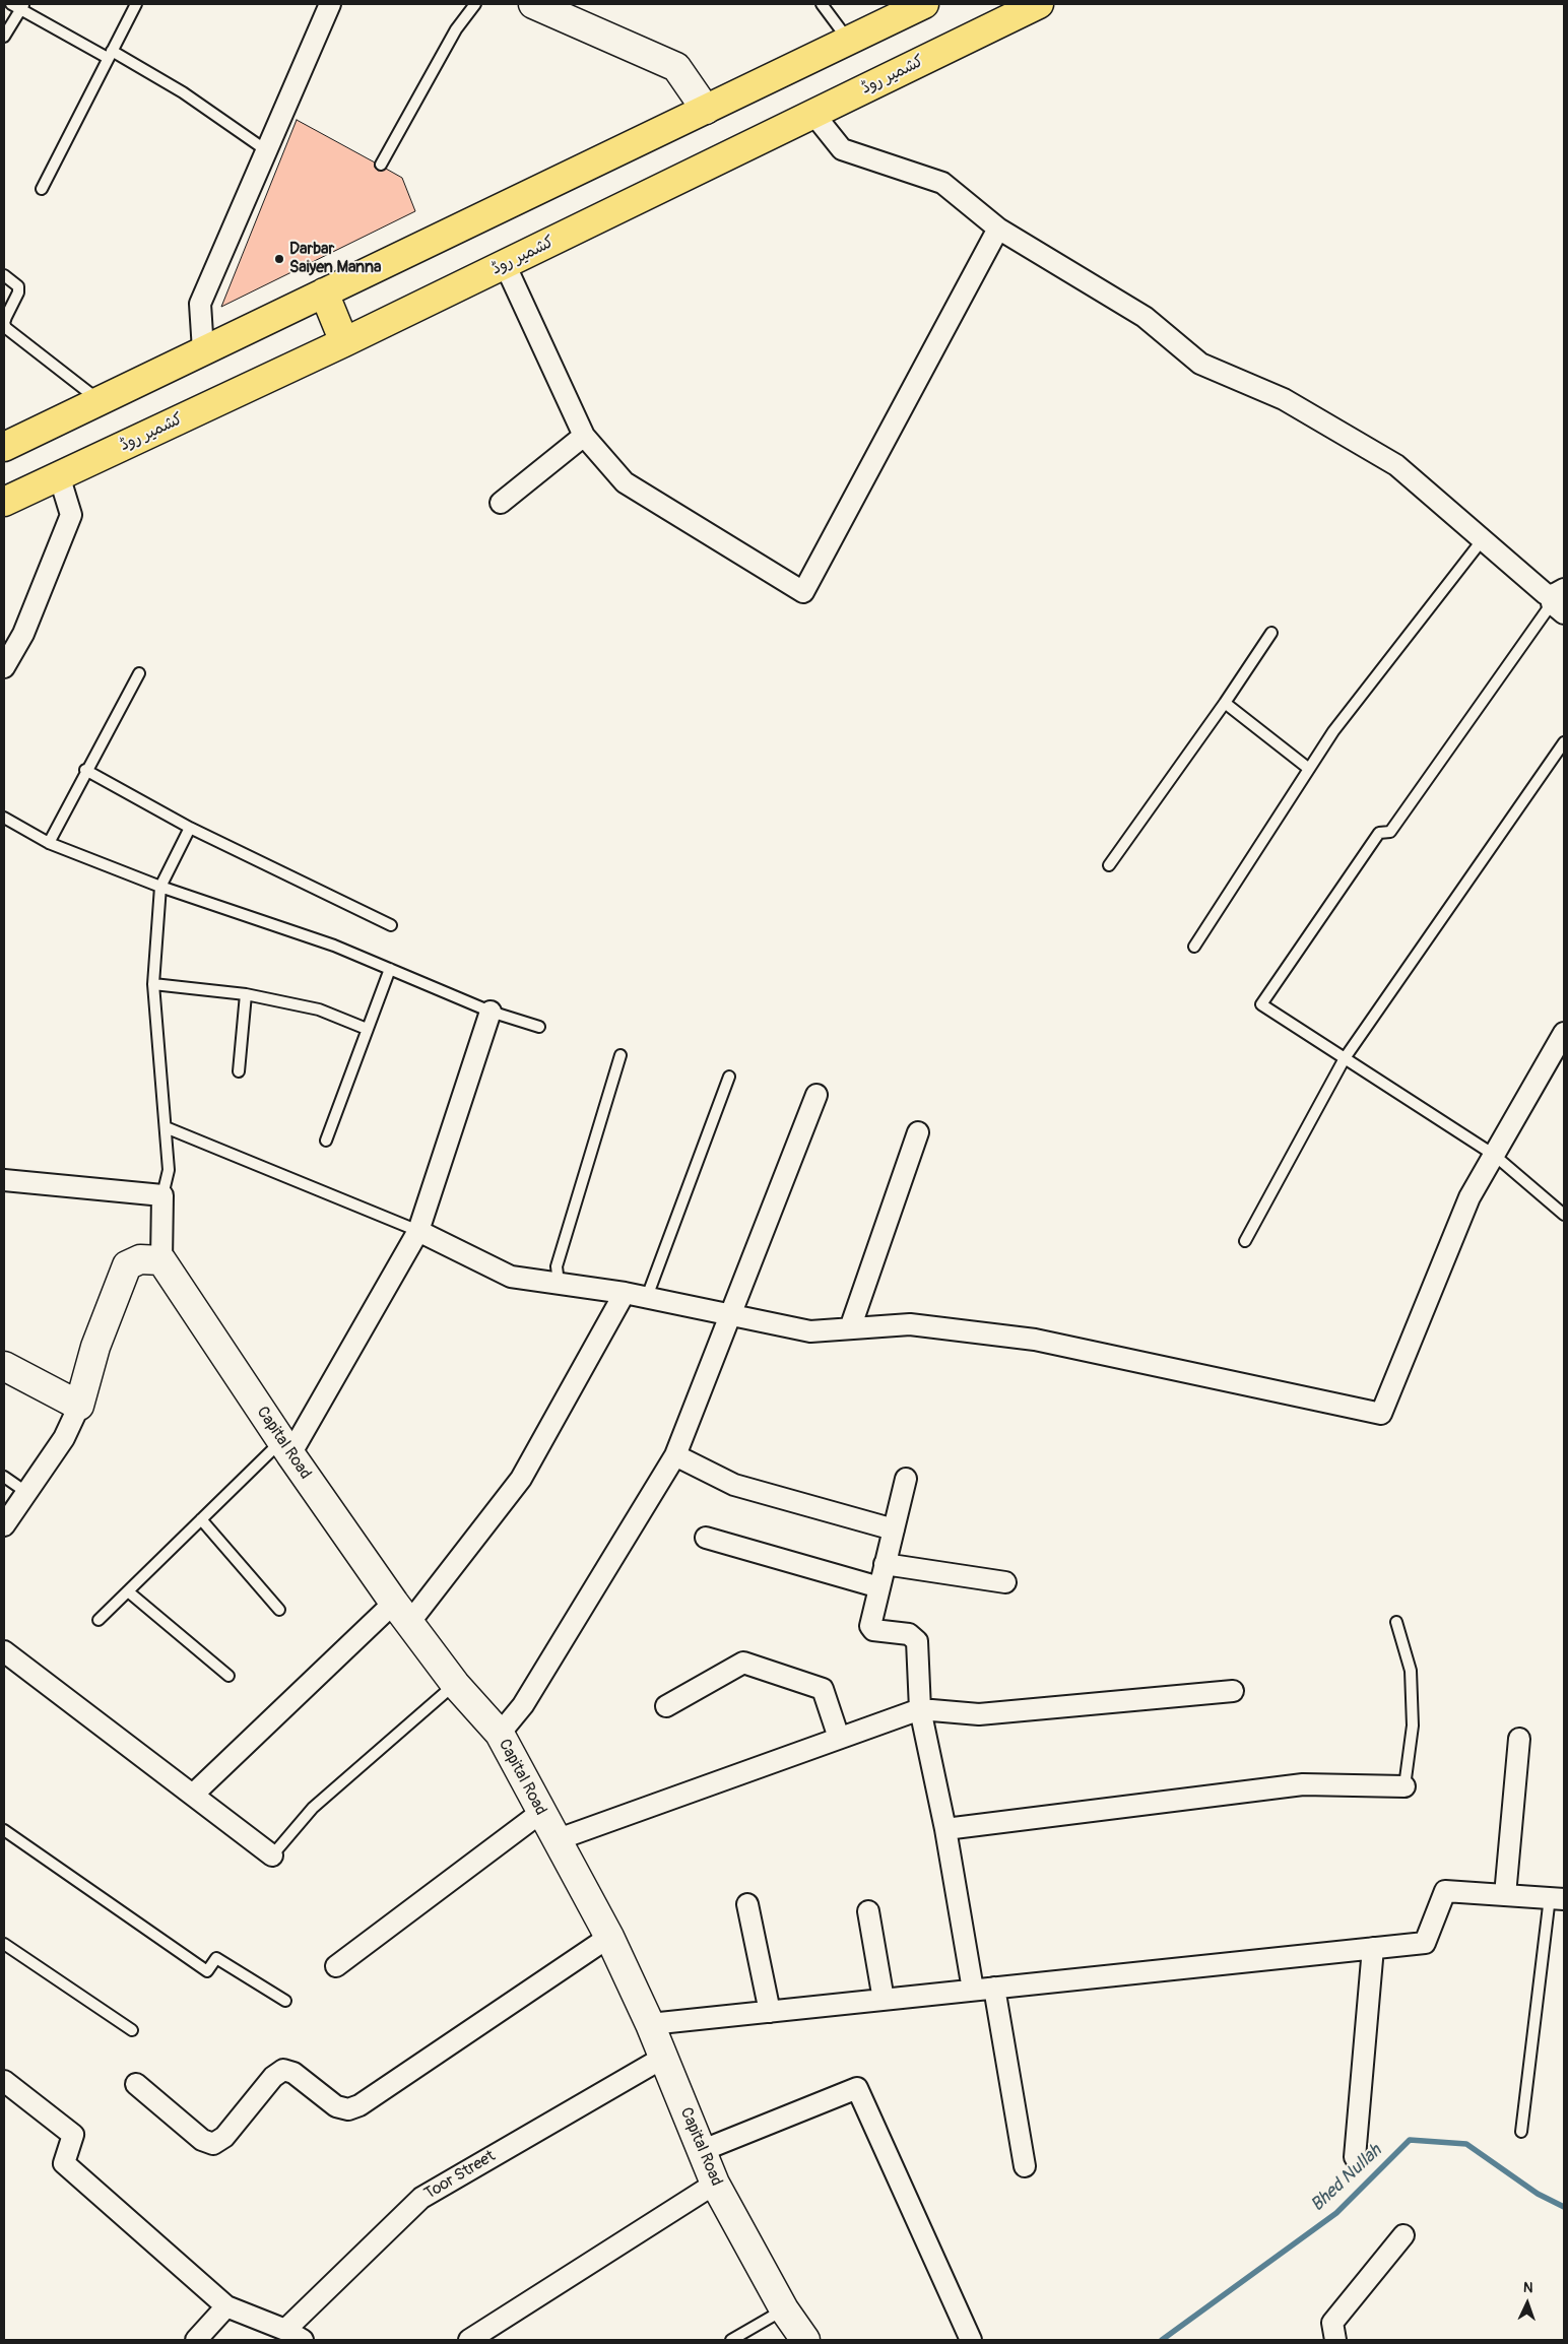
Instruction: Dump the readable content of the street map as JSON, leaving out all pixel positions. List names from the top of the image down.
{
  "streets": {
    "main road": ["کشمیر روڈ"],
    "street": ["Capital Road", "Toor Street"]
  },
  "crossings": [
    ["Capital Road", "Toor Street"]
  ],
  "water": ["Bhed Nullah"],
  "places": ["Darbar Saiyen Manna"],
  "north": "top"
}
